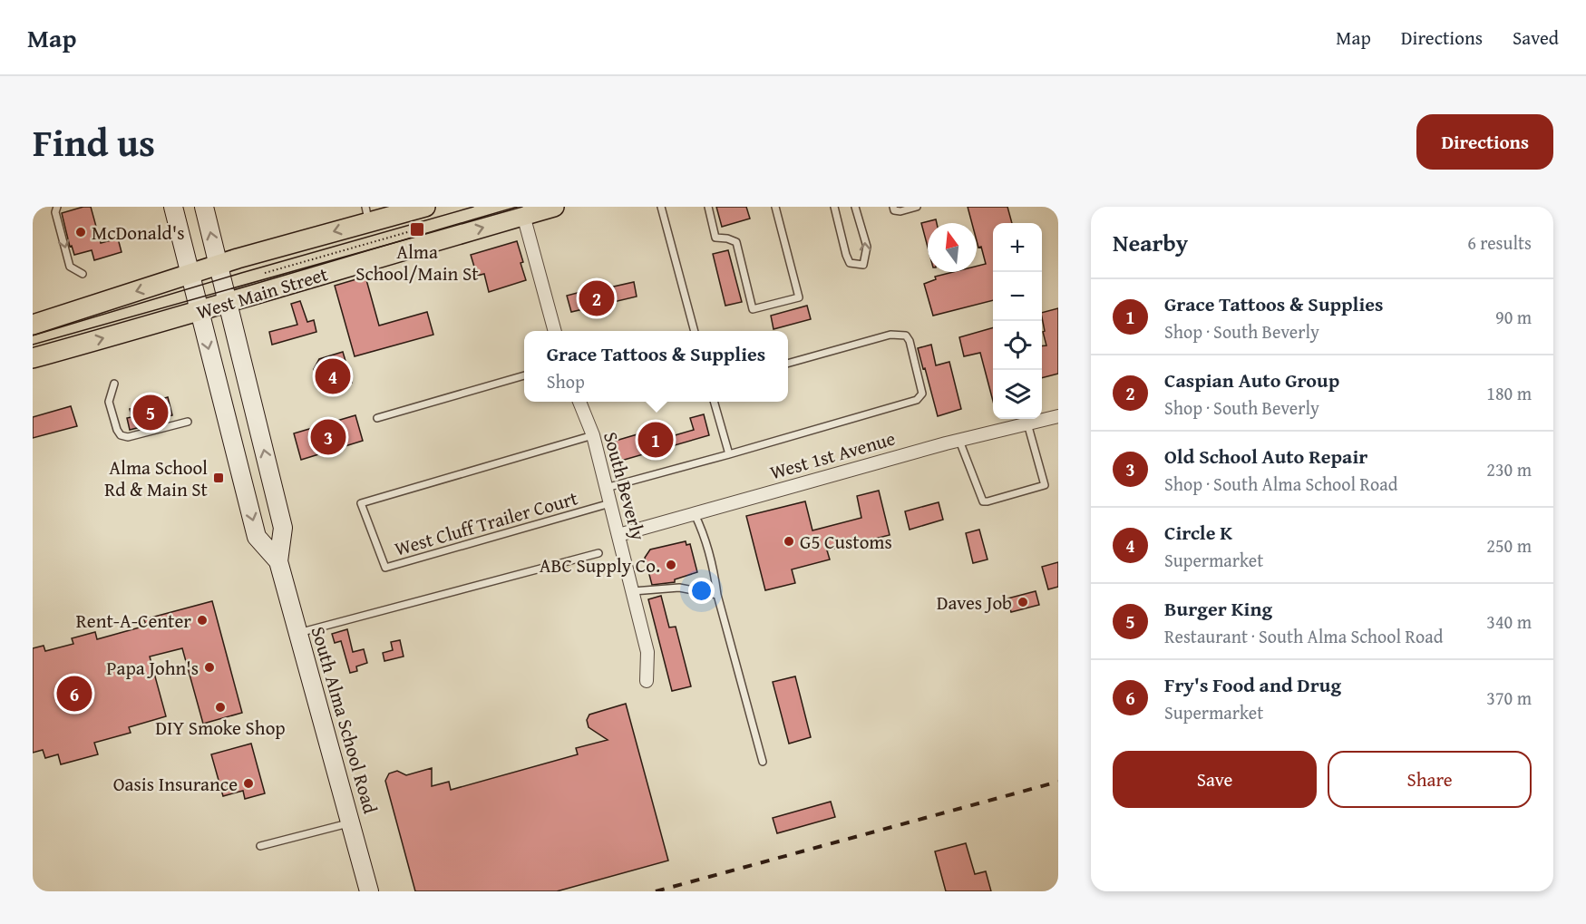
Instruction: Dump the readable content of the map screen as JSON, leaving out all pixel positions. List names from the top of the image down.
{
  "streets": {
    "main road": ["West Main Street", "South Alma School Road"],
    "street": ["West 1st Avenue", "South Beverly"],
    "lane": ["West Cluff Trailer Court"]
  },
  "crossings": [
    ["West Main Street", "South Alma School Road"],
    ["West 1st Avenue", "South Beverly"],
    ["South Beverly", "West Cluff Trailer Court"]
  ],
  "places": {
    "transit": ["Alma School/Main St", "Alma School Rd & Main St"],
    "other": [
      "McDonald's",
      "G5 Customs",
      "ABC Supply Co.",
      "Daves Job",
      "Rent-A-Center",
      "Papa John's",
      "DIY Smoke Shop",
      "Oasis Insurance"
    ]
  },
  "north": "top",
  "page": {
    "header": "Map",
    "nav": ["Map", "Directions", "Saved"],
    "title": "Find us",
    "buttons": [
      "Directions",
      ["Save", "Share"]
    ],
    "heading": ["Nearby", "6 results"],
    "map_buttons": ["+", "−"],
    "list": [
      {
        "mark": "1",
        "name": "Grace Tattoos & Supplies",
        "note": "Shop · South Beverly",
        "value": "90 m"
      },
      {
        "mark": "2",
        "name": "Caspian Auto Group",
        "note": "Shop · South Beverly",
        "value": "180 m"
      },
      {
        "mark": "3",
        "name": "Old School Auto Repair",
        "note": "Shop · South Alma School Road",
        "value": "230 m"
      },
      {
        "mark": "4",
        "name": "Circle K",
        "note": "Supermarket",
        "value": "250 m"
      },
      {
        "mark": "5",
        "name": "Burger King",
        "note": "Restaurant · South Alma School Road",
        "value": "340 m"
      },
      {
        "mark": "6",
        "name": "Fry's Food and Drug",
        "note": "Supermarket",
        "value": "370 m"
      }
    ],
    "pins": [
      "2",
      "4",
      "5",
      "3",
      "1",
      "6"
    ],
    "popup": ["Grace Tattoos & Supplies", "Shop"]
  }
}
